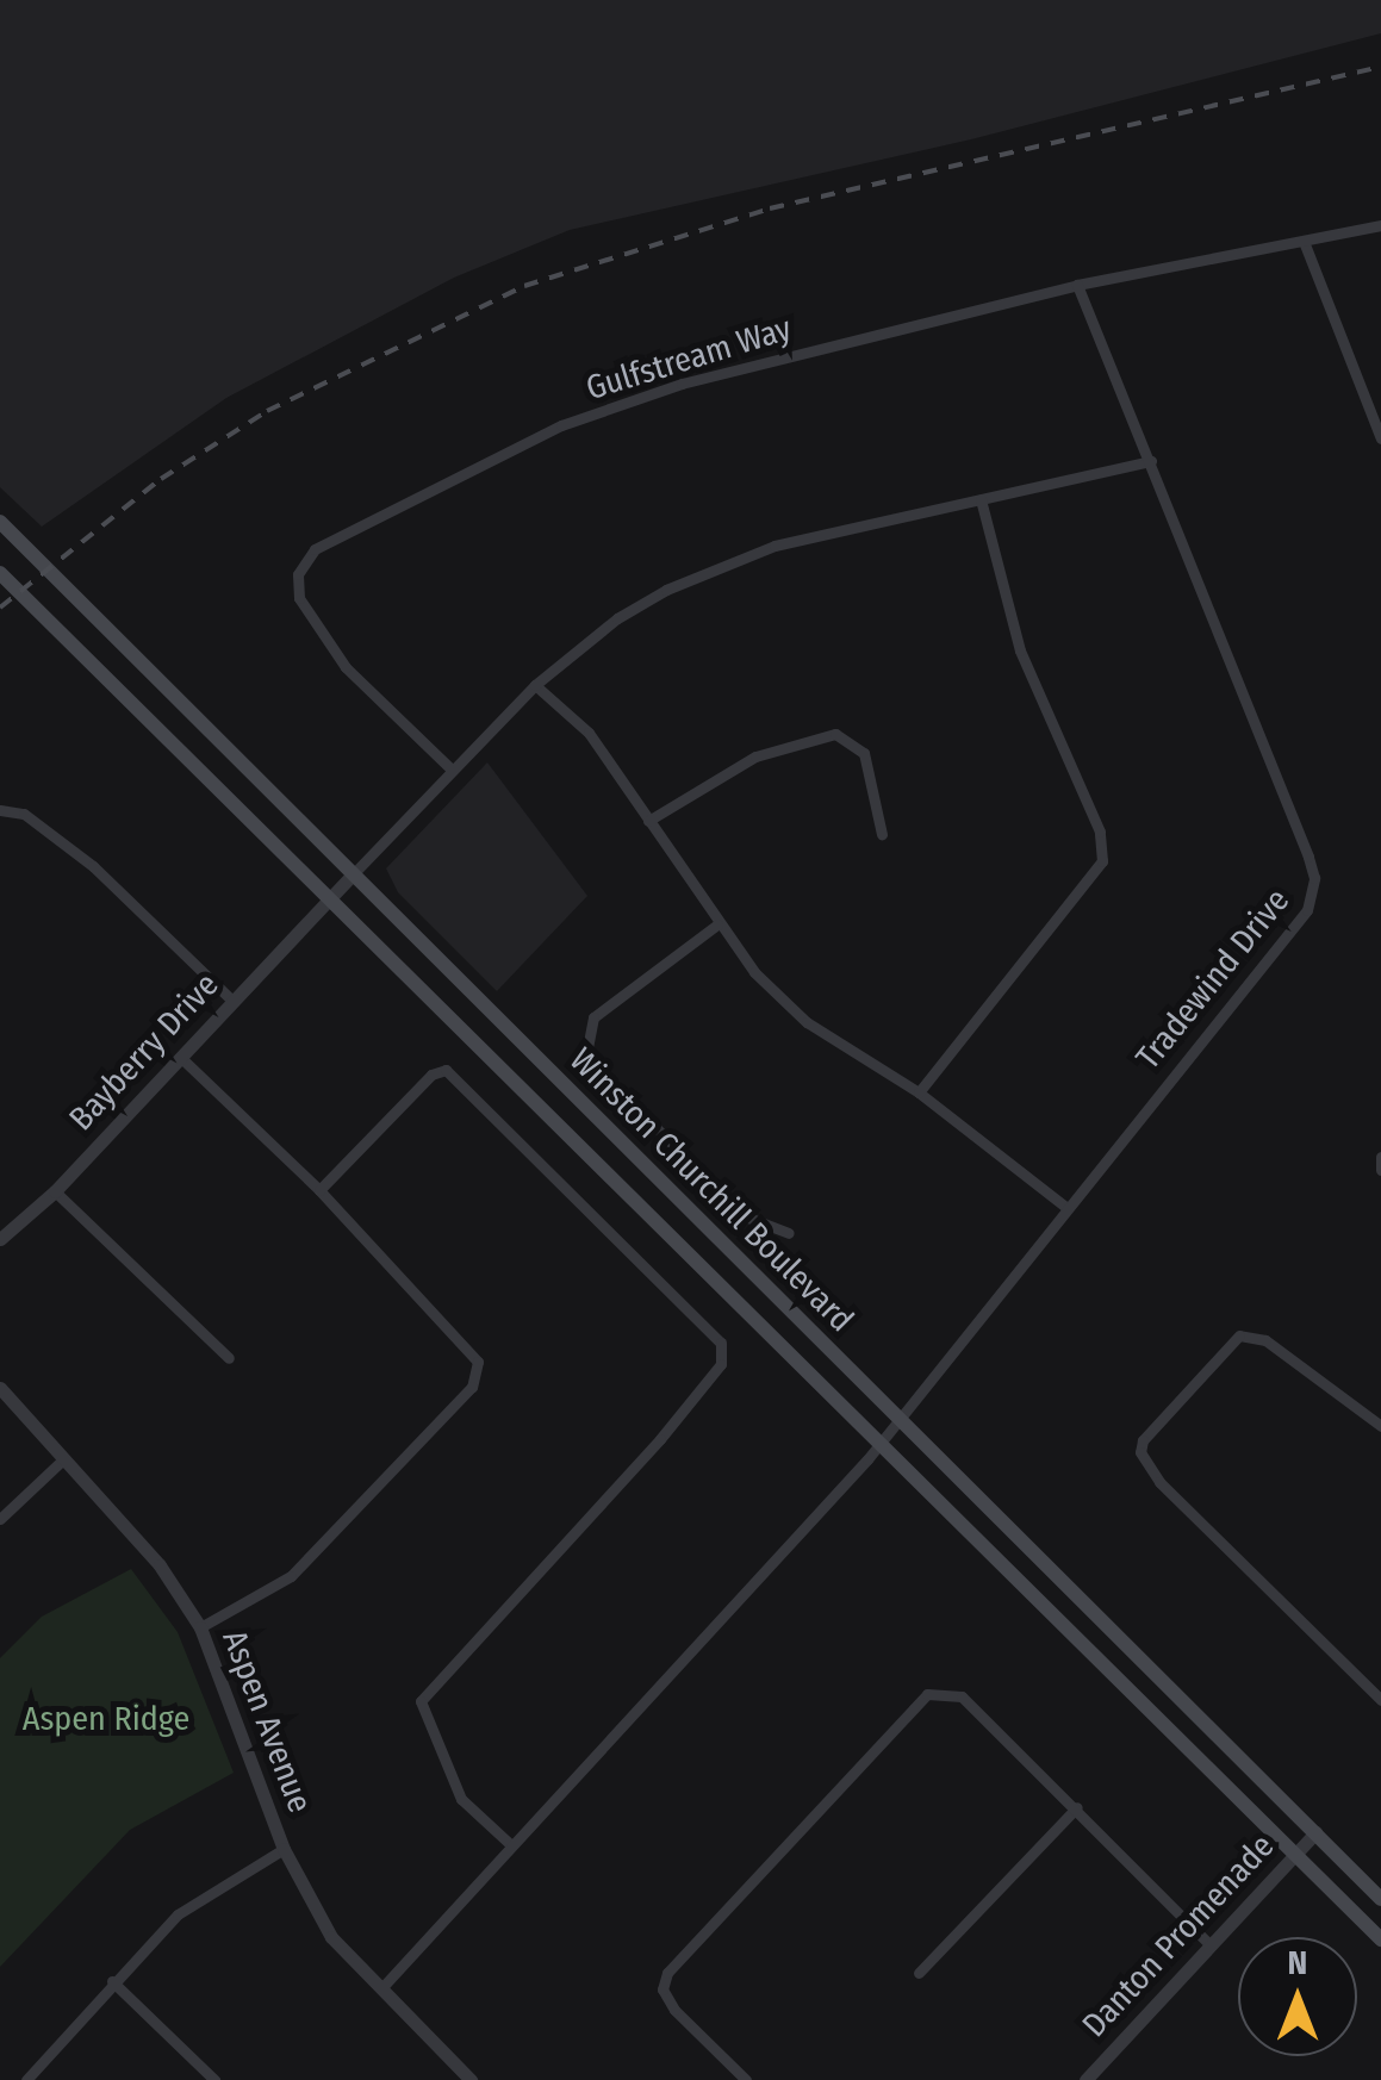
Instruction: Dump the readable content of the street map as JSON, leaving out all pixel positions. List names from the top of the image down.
{
  "streets": {
    "main road": ["Winston Churchill Boulevard"],
    "street": [
      "Gulfstream Way",
      "Tradewind Drive",
      "Bayberry Drive",
      "Aspen Avenue",
      "Danton Promenade"
    ]
  },
  "crossings": [
    ["Gulfstream Way", "Tradewind Drive"],
    ["Tradewind Drive", "Winston Churchill Boulevard"],
    ["Tradewind Drive", "Aspen Avenue"],
    ["Bayberry Drive", "Winston Churchill Boulevard"],
    ["Winston Churchill Boulevard", "Danton Promenade"]
  ],
  "parks": ["Aspen Ridge"],
  "north": "top"
}
